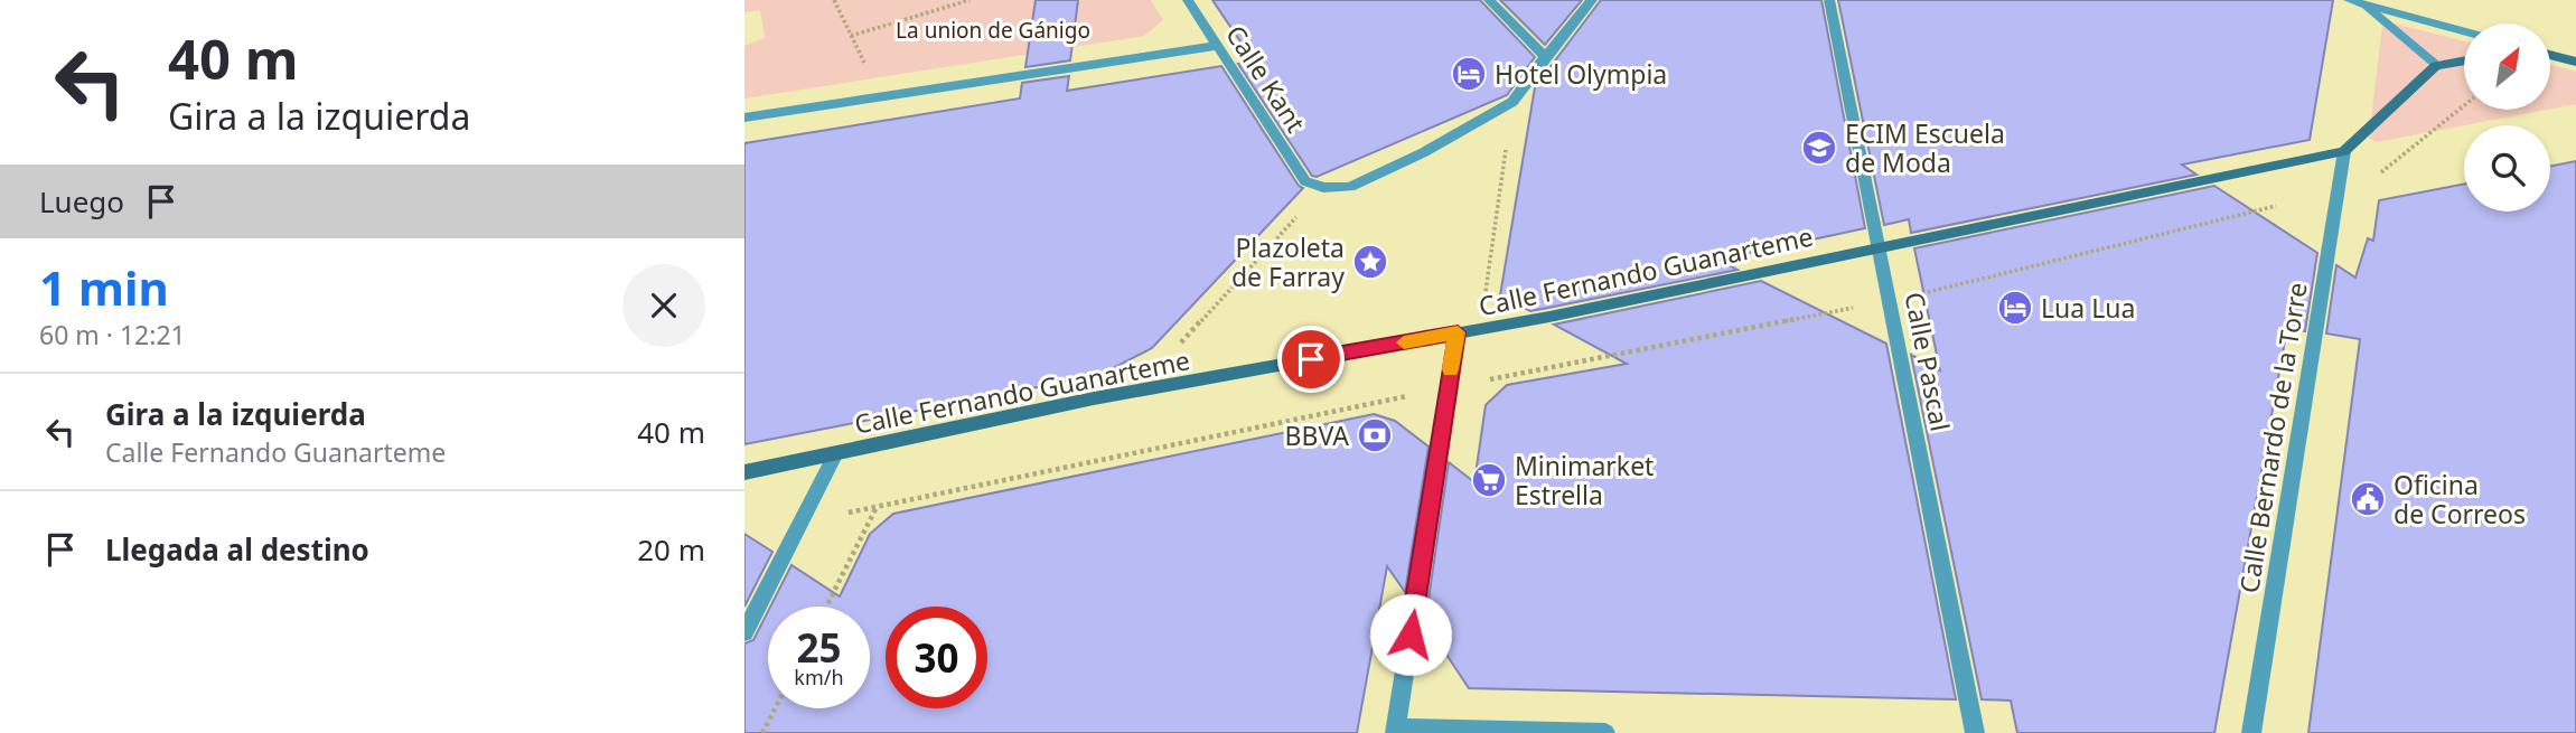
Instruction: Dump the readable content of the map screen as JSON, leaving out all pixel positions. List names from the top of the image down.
{
  "streets": {
    "street": [
      "Calle Kant",
      "Calle Fernando Guanarteme",
      "Calle Pascal",
      "Calle Bernardo de la Torre"
    ]
  },
  "crossings": [
    ["Calle Fernando Guanarteme", "Calle Pascal"],
    ["Calle Fernando Guanarteme", "Calle Bernardo de la Torre"]
  ],
  "parks": ["La union de Gánigo"],
  "places": {
    "hotel": ["Hotel Olympia", "Lua Lua"],
    "school or university": ["ECIM Escuela de Moda"],
    "place": ["Plazoleta de Farray"],
    "bank": ["BBVA"],
    "supermarket": ["Minimarket Estrella"],
    "public building": ["Oficina de Correos"]
  },
  "north": "top right",
  "page": {
    "turn": ["40 m", "Gira a la izquierda"],
    "then": "Luego",
    "heading": ["1 min", "60 m · 12:21"],
    "list": [
      {
        "name": "Gira a la izquierda",
        "note": "Calle Fernando Guanarteme",
        "value": "40 m"
      },
      {
        "name": "Llegada al destino",
        "value": "20 m"
      }
    ],
    "speed": "25 km/h",
    "limit": "30"
  }
}
